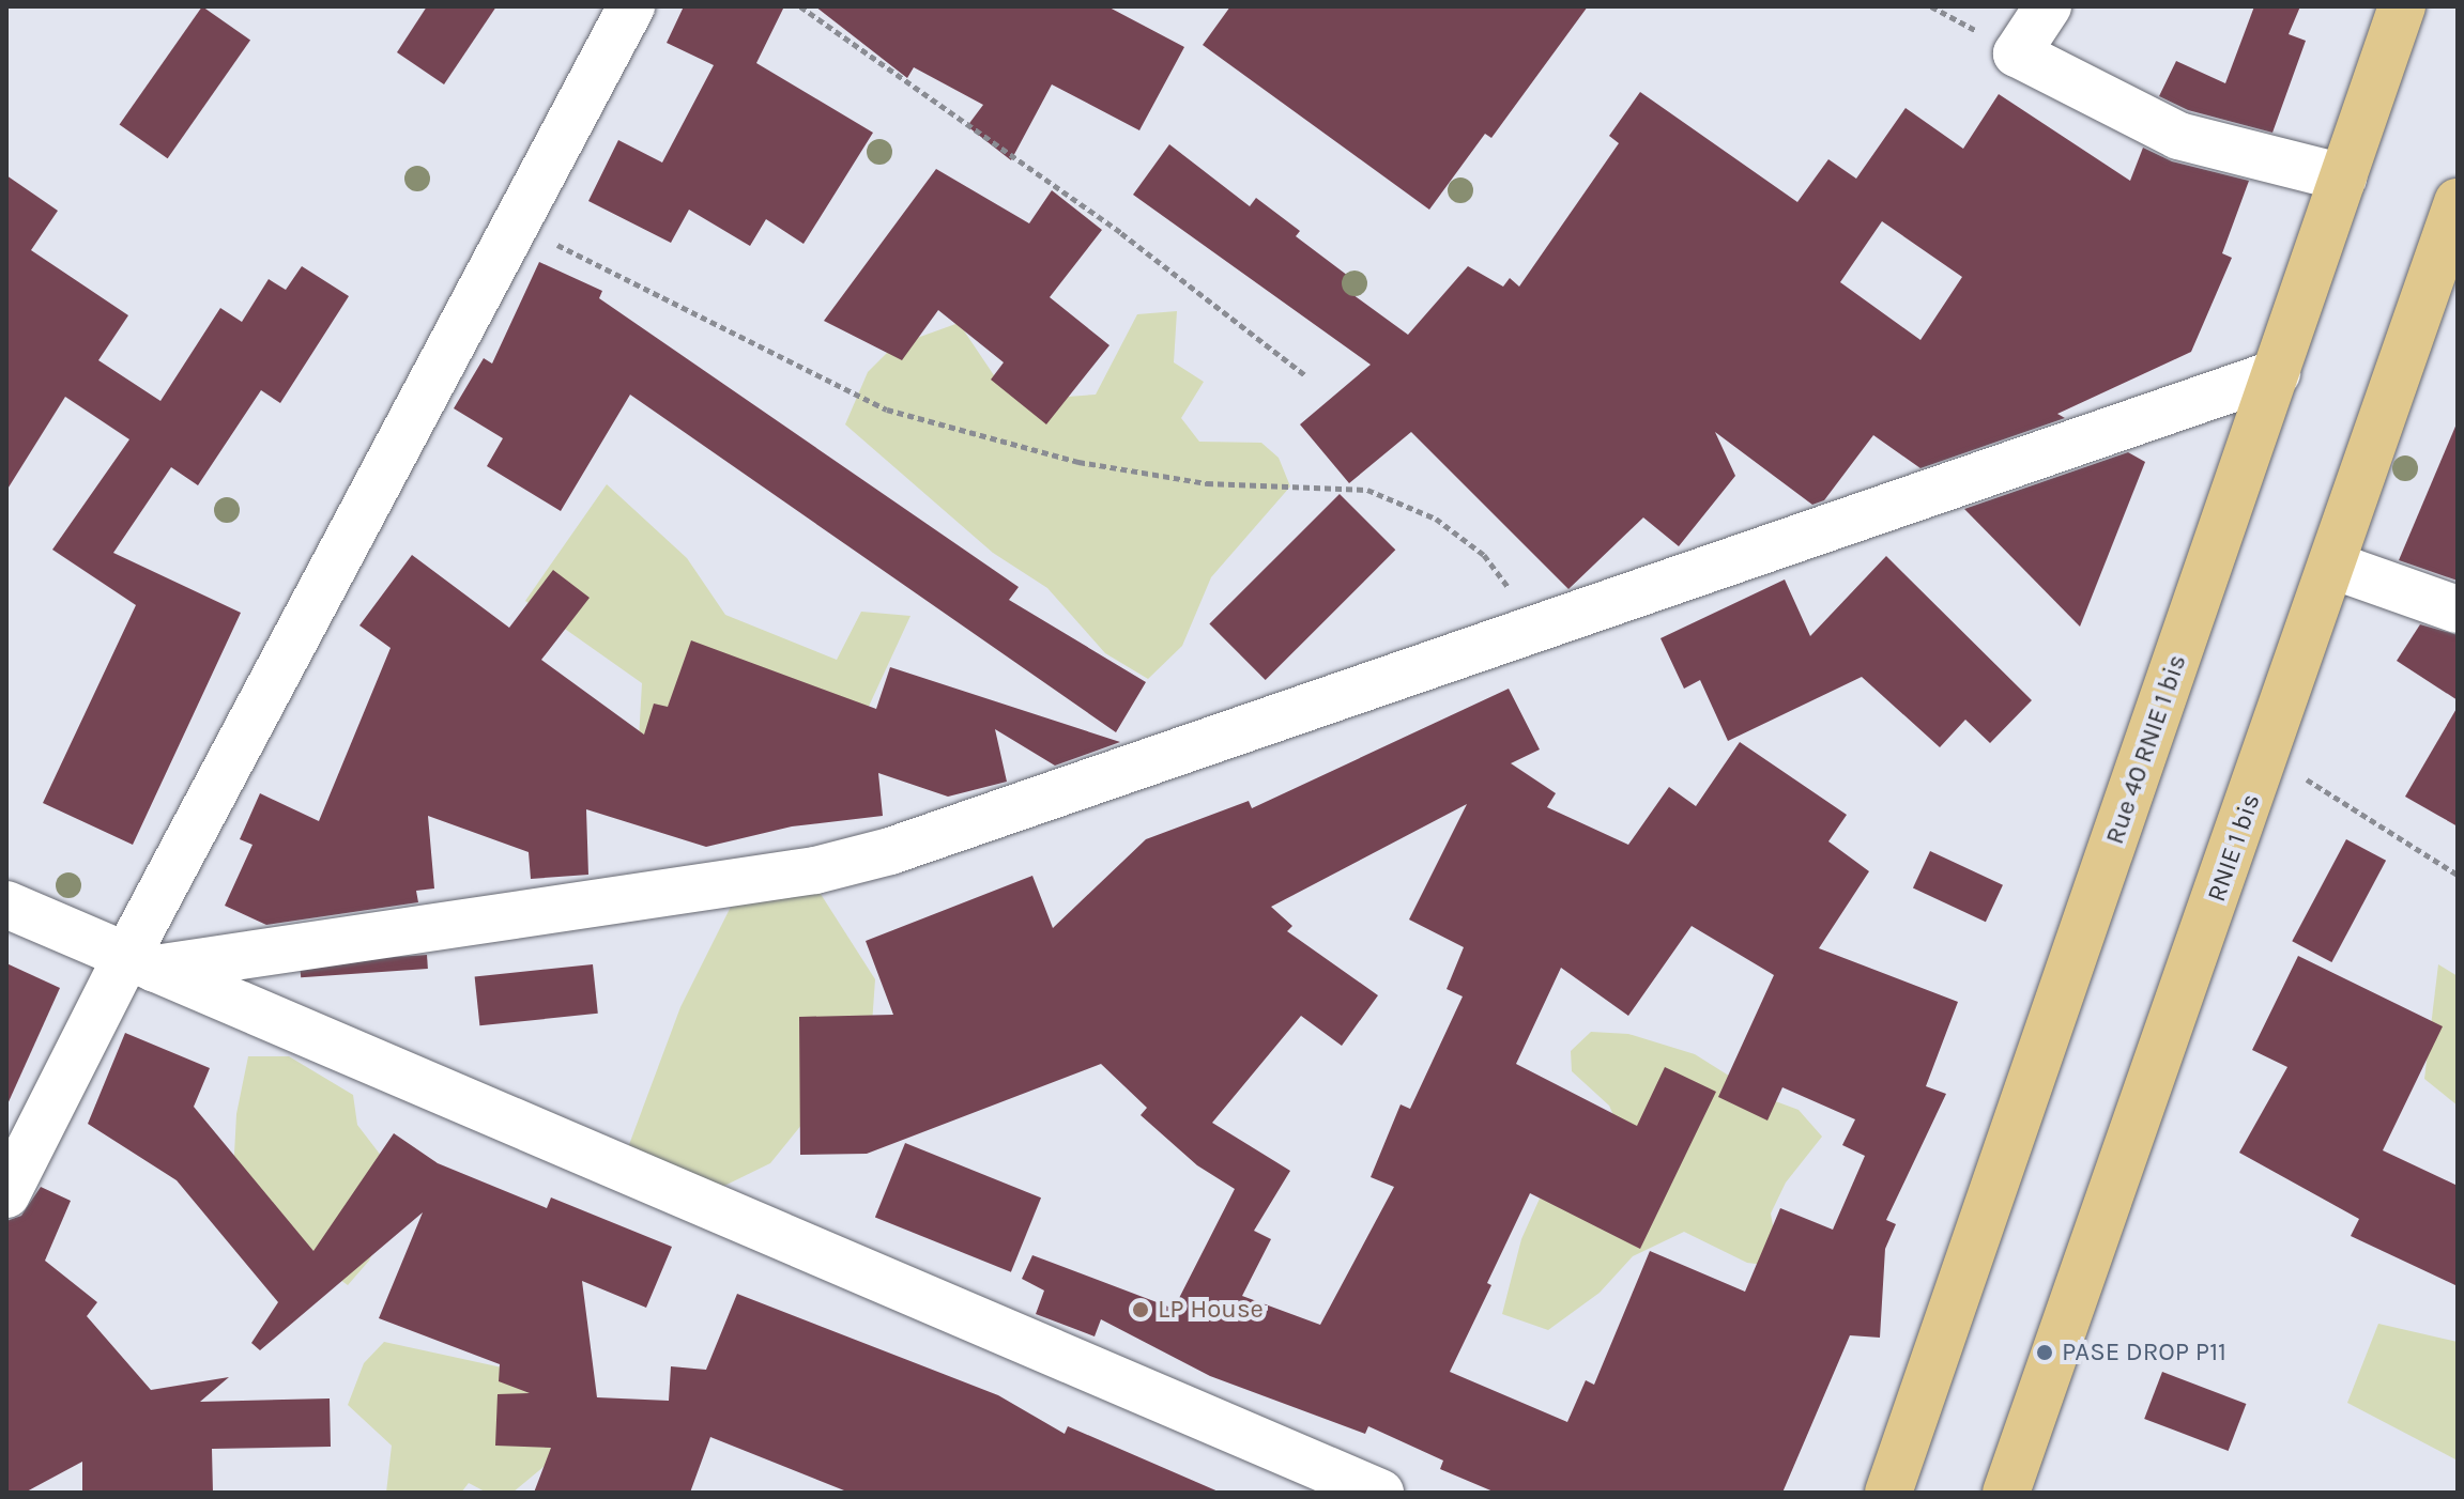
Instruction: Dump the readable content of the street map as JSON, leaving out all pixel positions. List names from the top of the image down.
{
  "streets": {
    "main road": ["Rue 40 RNIE 1 bis", "RNIE 1 bis"]
  },
  "places": ["LP House", "PASE DROP P11"]
}
